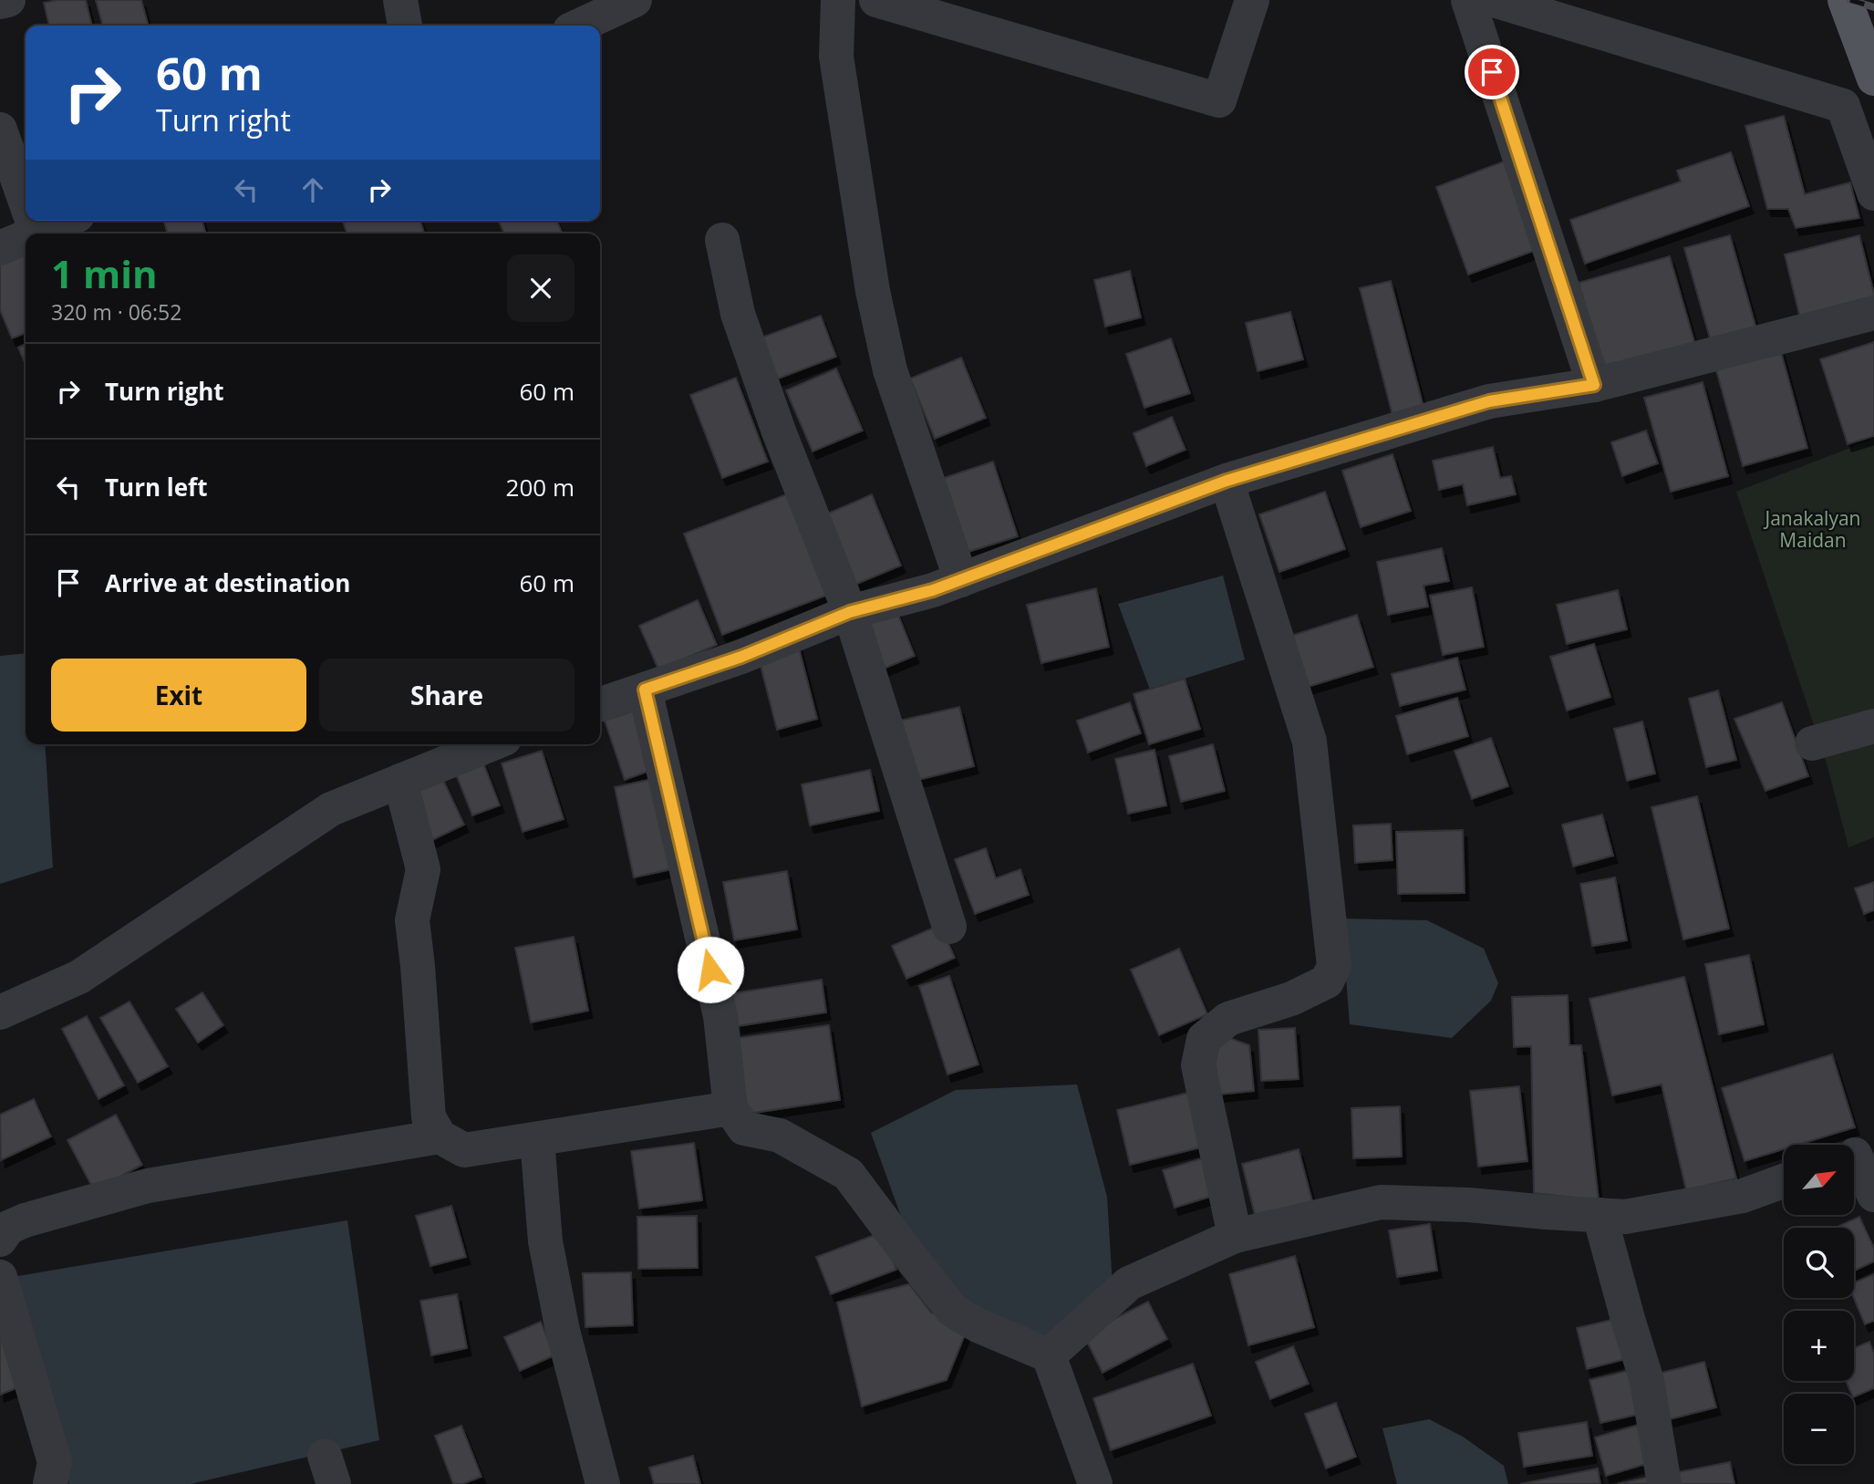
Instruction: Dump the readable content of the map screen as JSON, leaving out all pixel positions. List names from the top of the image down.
{
  "parks": ["Janakalyan Maidan"],
  "north": "top right",
  "page": {
    "turn": ["60 m", "Turn right"],
    "heading": ["1 min", "320 m · 06:52"],
    "list": [
      {
        "name": "Turn right",
        "value": "60 m"
      },
      {
        "name": "Turn left",
        "value": "200 m"
      },
      {
        "name": "Arrive at destination",
        "value": "60 m"
      }
    ],
    "buttons": ["Exit", "Share"],
    "map_buttons": ["+", "−"]
  }
}
